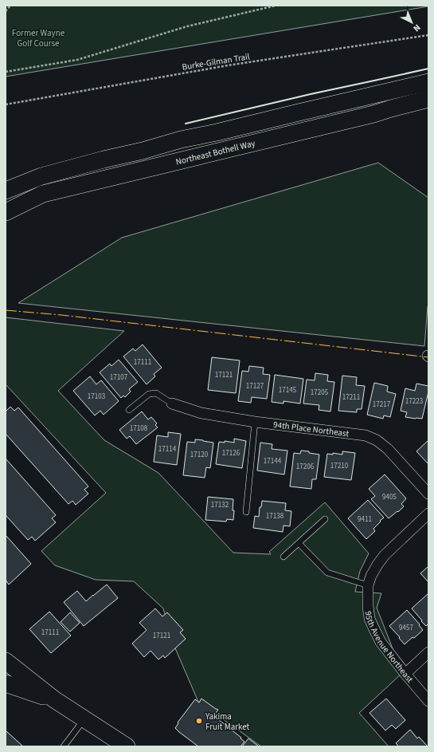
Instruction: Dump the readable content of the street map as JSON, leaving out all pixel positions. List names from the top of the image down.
{
  "streets": {
    "main road": ["Northeast Bothell Way"],
    "street": ["94th Place Northeast", "95th Avenue Northeast"],
    "path": ["Burke-Gilman Trail"]
  },
  "parks": ["Former Wayne Golf Course"],
  "places": ["Yakima Fruit Market"],
  "house_numbers": [
    "17111",
    "17121",
    "17107",
    "17127",
    "17145",
    "17205",
    "17103",
    "17211",
    "17223",
    "17217",
    "17108",
    "17114",
    "17126",
    "17120",
    "17144",
    "17210",
    "17206",
    "9405",
    "17132",
    "17138",
    "9411",
    "9457",
    "17111",
    "17121"
  ],
  "north": "bottom right"
}
